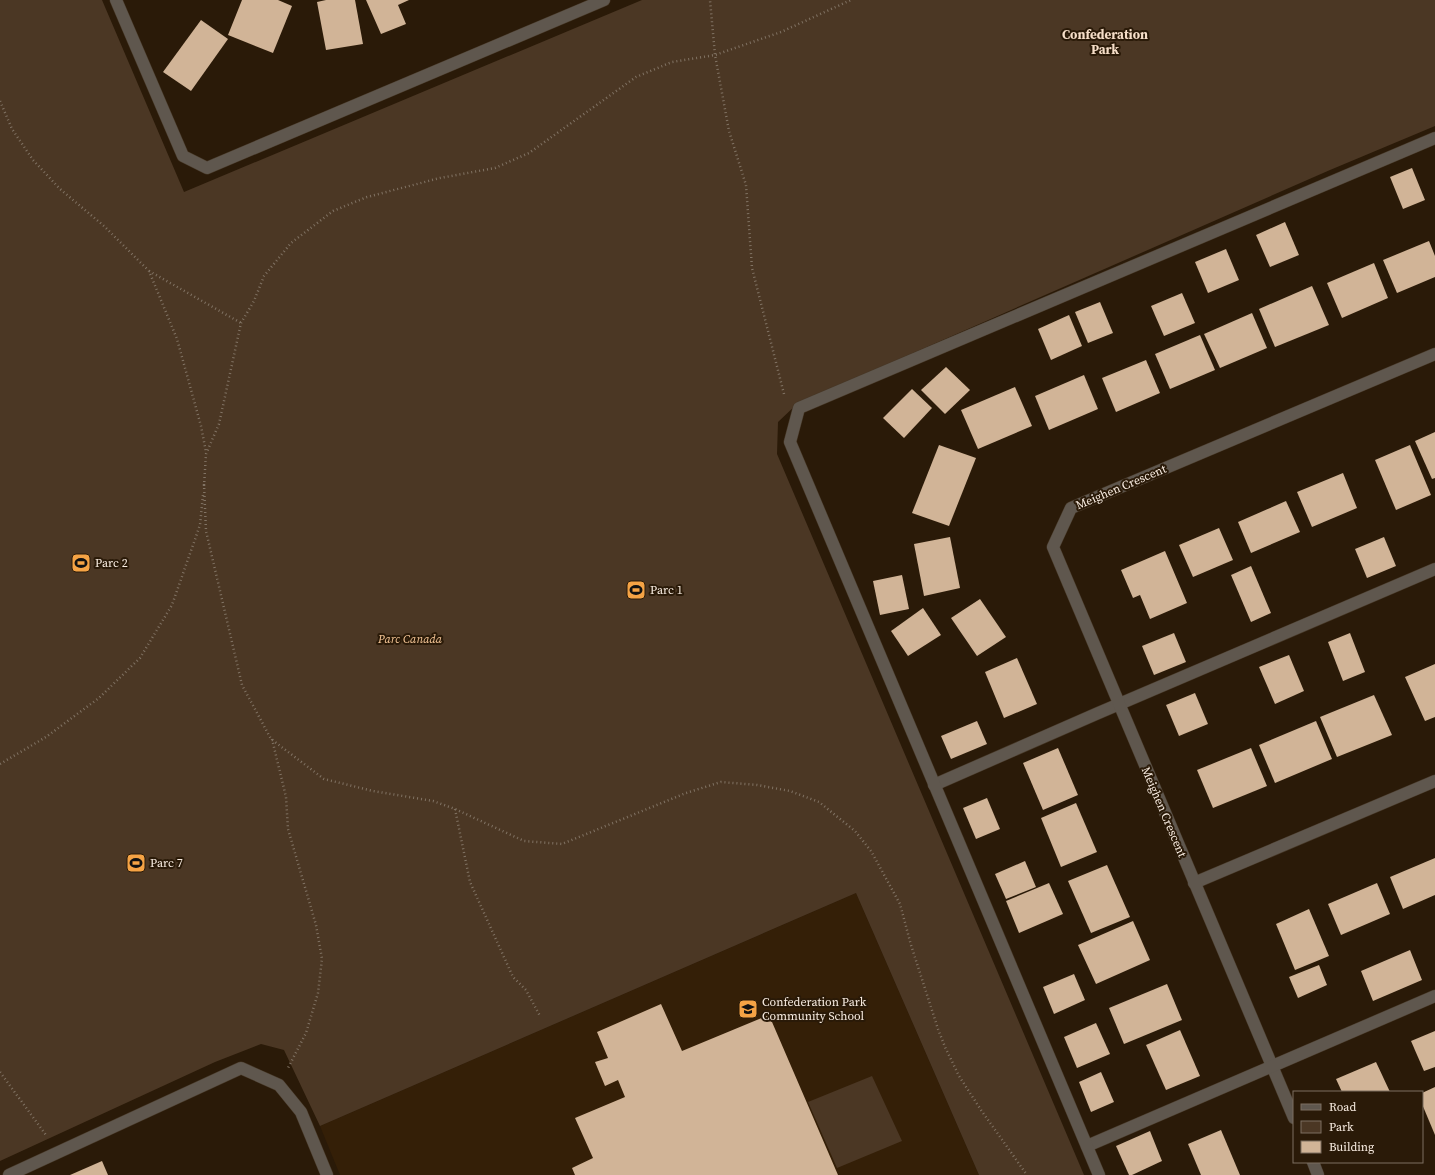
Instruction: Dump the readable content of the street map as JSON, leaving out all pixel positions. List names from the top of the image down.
{
  "streets": {
    "street": ["Meighen Crescent"]
  },
  "districts": ["Confederation Park"],
  "parks": ["Parc Canada"],
  "places": {
    "sports": ["Parc 2", "Parc 1", "Parc 7"],
    "school or university": ["Confederation Park Community School"]
  },
  "legend": ["Road", "Park", "Building"]
}
